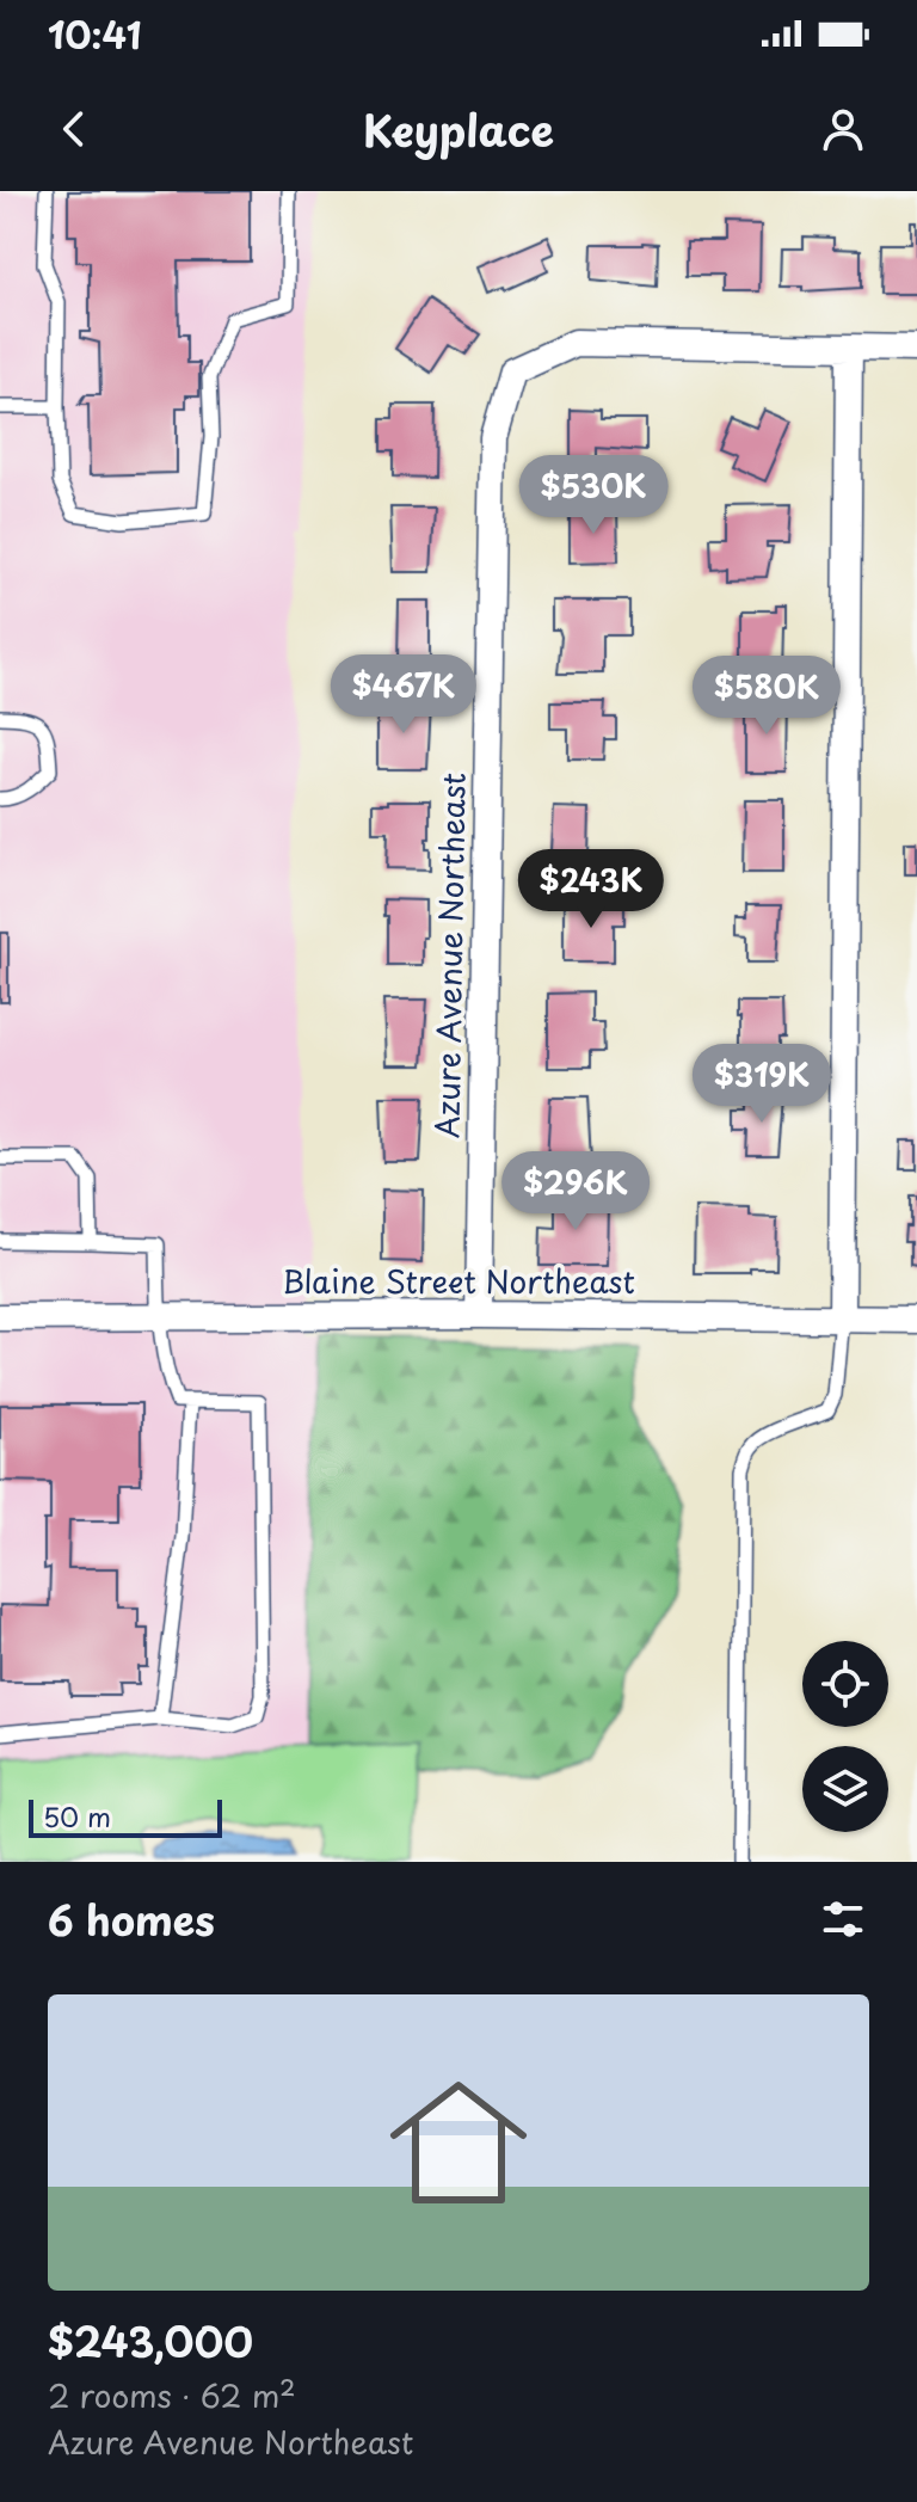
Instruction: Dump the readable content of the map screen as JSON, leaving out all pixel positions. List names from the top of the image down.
{
  "streets": {
    "street": ["Azure Avenue Northeast", "Blaine Street Northeast"]
  },
  "crossings": [
    ["Azure Avenue Northeast", "Blaine Street Northeast"]
  ],
  "scale_bar": "50 m",
  "page": {
    "status": "10:41",
    "header": "Keyplace",
    "price": [
      "$530K",
      "$467K",
      "$580K",
      "$243K",
      "$319K",
      "$296K"
    ],
    "scale": "50 m",
    "heading": "6 homes",
    "list": [
      {
        "name": "$243,000",
        "note": "2 rooms · 62 m² · Azure Avenue Northeast"
      }
    ]
  }
}
